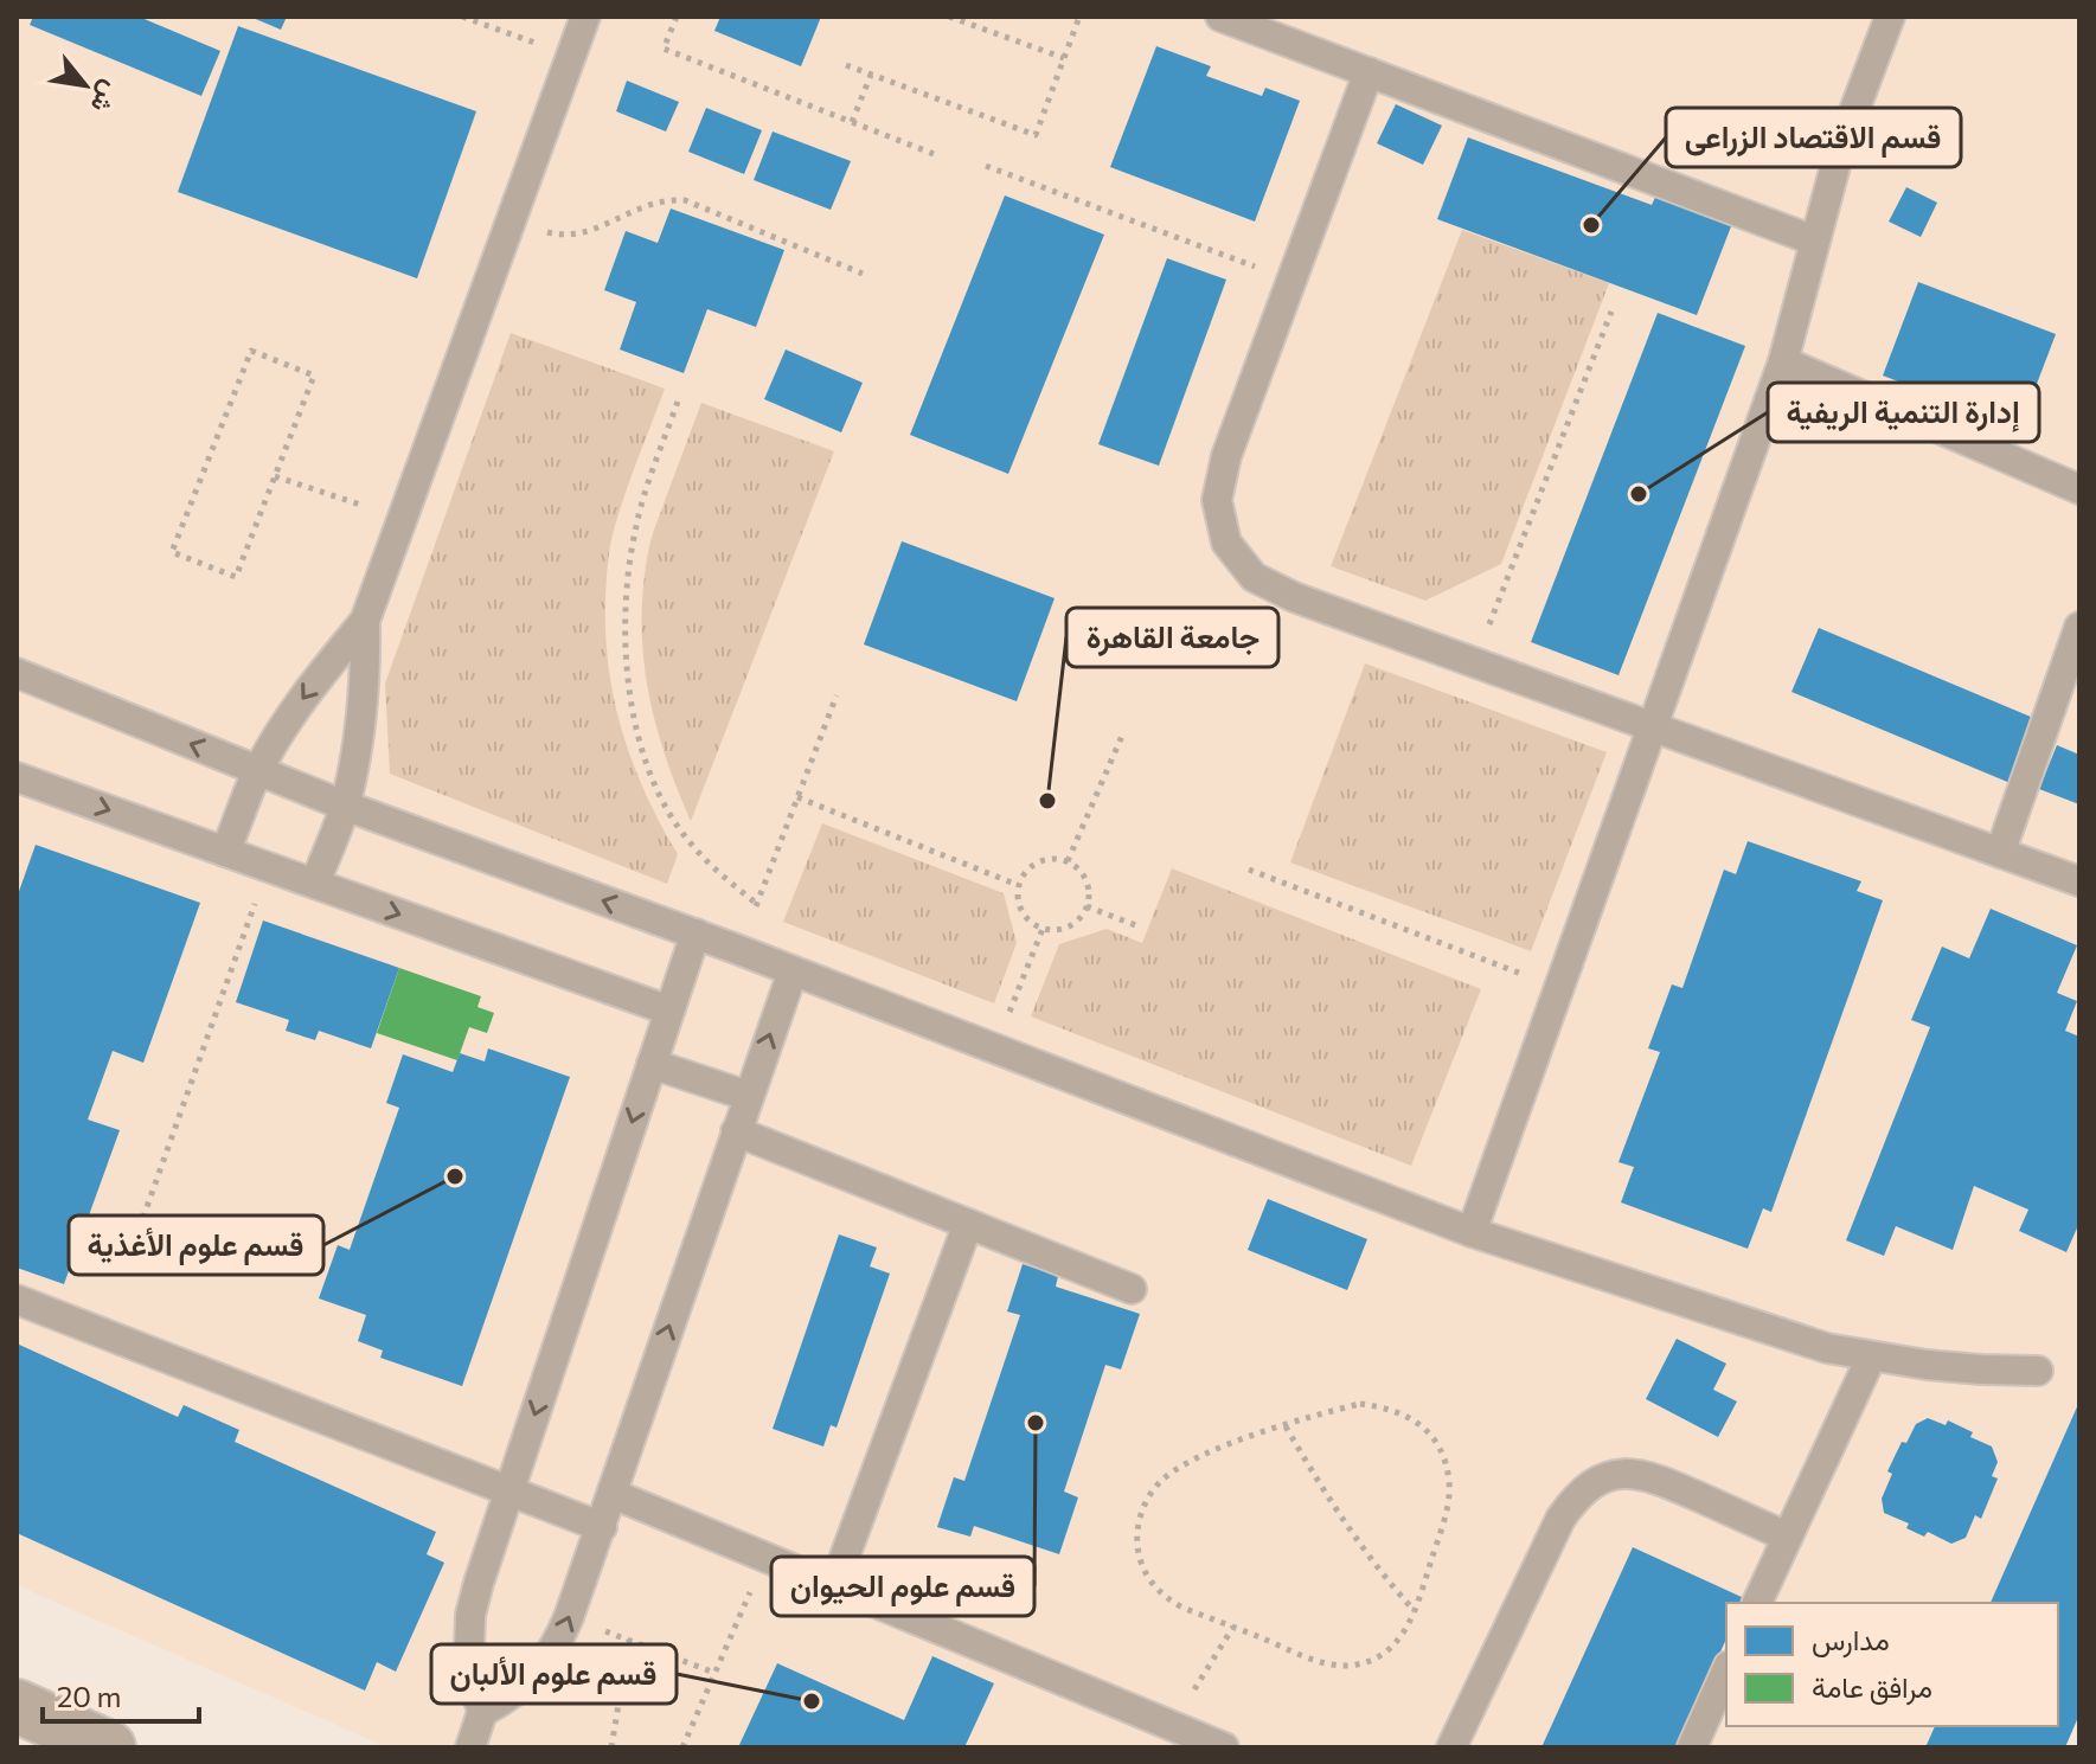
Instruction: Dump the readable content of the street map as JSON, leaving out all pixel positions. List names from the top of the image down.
{
  "places": [
    "قسم الاقتصاد الزراعى",
    "إدارة التنمية الريفية",
    "جامعة القاهرة",
    "قسم علوم الأغذية",
    "قسم علوم الحيوان",
    "قسم علوم الألبان"
  ],
  "legend": ["مدارس", "مرافق عامة"],
  "scale_bar": "20 m",
  "north": "bottom right"
}
